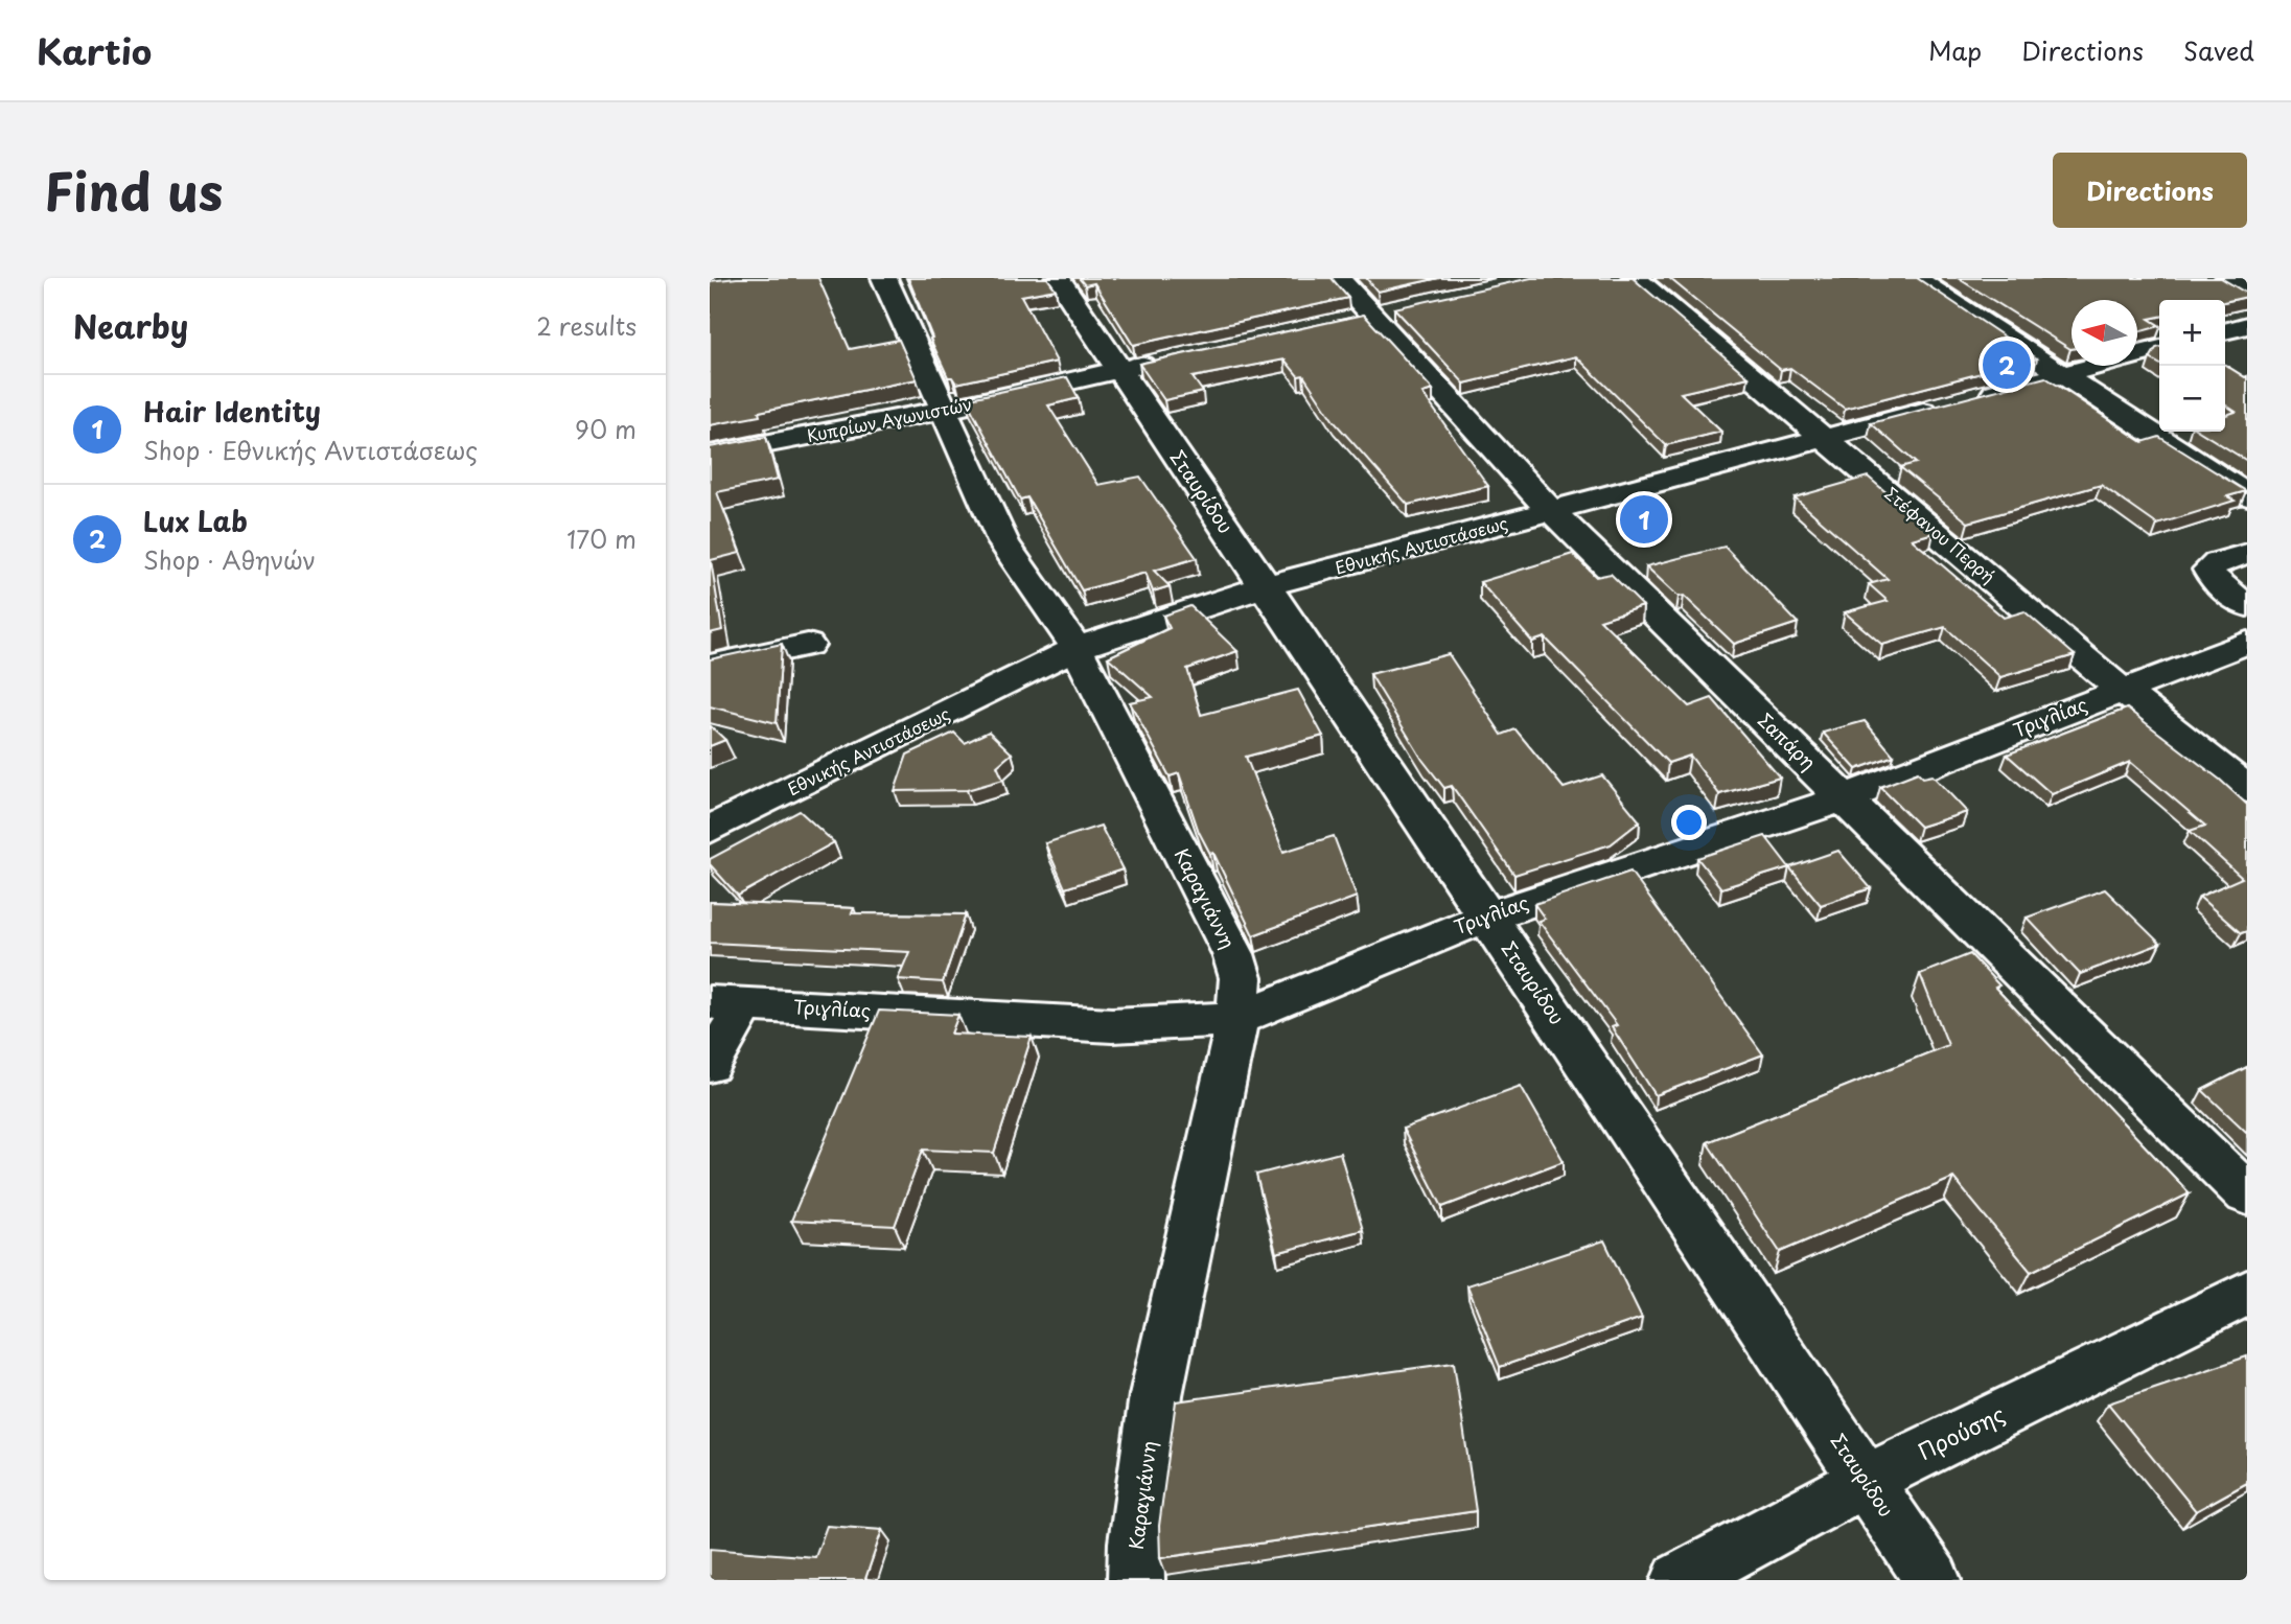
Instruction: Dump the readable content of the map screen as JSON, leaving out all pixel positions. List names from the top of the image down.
{
  "streets": {
    "street": [
      "Κυπρίων Αγωνιστών",
      "Σταυρίδου",
      "Στέφανου Περρή",
      "Εθνικής Αντιστάσεως",
      "Τριγλίας",
      "Σαπάρη",
      "Καραγιάννη",
      "Προύσης"
    ]
  },
  "crossings": [
    ["Κυπρίων Αγωνιστών", "Σταυρίδου"],
    ["Κυπρίων Αγωνιστών", "Καραγιάννη"],
    ["Σταυρίδου", "Εθνικής Αντιστάσεως"],
    ["Σταυρίδου", "Τριγλίας"],
    ["Σταυρίδου", "Προύσης"],
    ["Στέφανου Περρή", "Εθνικής Αντιστάσεως"],
    ["Στέφανου Περρή", "Τριγλίας"],
    ["Εθνικής Αντιστάσεως", "Σαπάρη"],
    ["Εθνικής Αντιστάσεως", "Καραγιάννη"],
    ["Τριγλίας", "Σαπάρη"],
    ["Τριγλίας", "Καραγιάννη"]
  ],
  "north": "left",
  "page": {
    "header": "Kartio",
    "nav": ["Map", "Directions", "Saved"],
    "title": "Find us",
    "buttons": "Directions",
    "heading": ["Nearby", "2 results"],
    "map_buttons": ["+", "−"],
    "pins": ["2", "1"],
    "list": [
      {
        "mark": "1",
        "name": "Hair Identity",
        "note": "Shop · Εθνικής Αντιστάσεως",
        "value": "90 m"
      },
      {
        "mark": "2",
        "name": "Lux Lab",
        "note": "Shop · Αθηνών",
        "value": "170 m"
      }
    ]
  }
}
